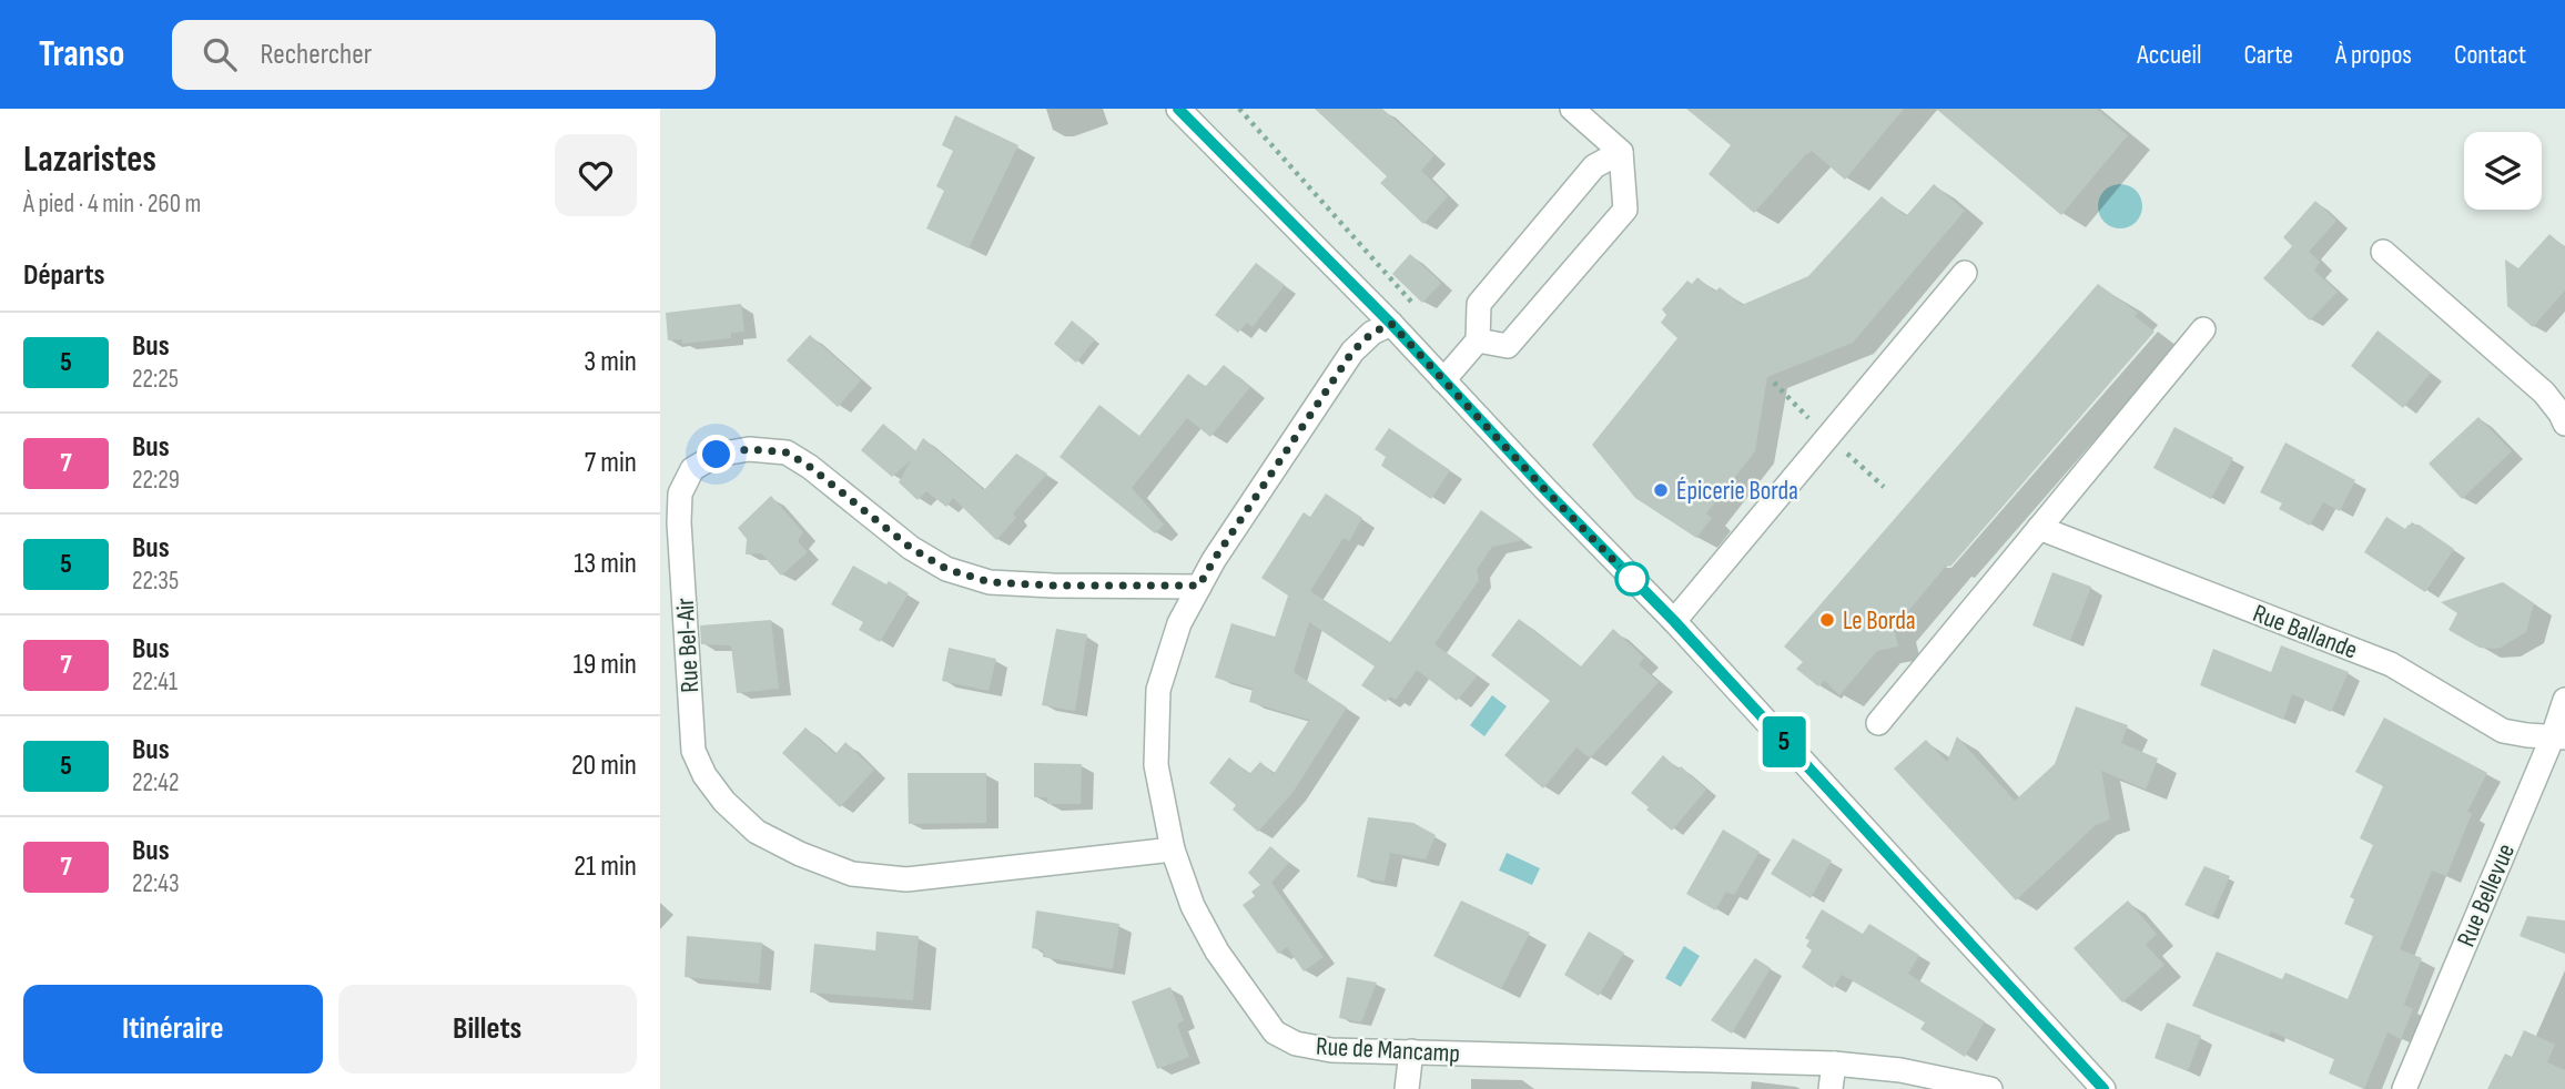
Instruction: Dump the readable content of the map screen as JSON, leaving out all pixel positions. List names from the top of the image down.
{
  "streets": {
    "street": [
      "Rue Ballande",
      "Rue Bel-Air",
      "Rue Bellevue",
      "Rue de Mancamp"
    ]
  },
  "crossings": [
    ["Rue Ballande", "Rue Bellevue"],
    ["Rue Bel-Air", "Rue de Mancamp"]
  ],
  "places": ["Épicerie Borda", "Le Borda"],
  "lines": ["bus line 5"],
  "page": {
    "header": "Transo",
    "search": "Rechercher",
    "nav": [
      "Accueil",
      "Carte",
      "À propos",
      "Contact"
    ],
    "heading": [
      ["Lazaristes", "À pied · 4 min · 260 m"],
      "Départs"
    ],
    "on_map": "5",
    "list": [
      {
        "mark": "5",
        "name": "Bus",
        "note": "22:25",
        "value": "3 min"
      },
      {
        "mark": "7",
        "name": "Bus",
        "note": "22:29",
        "value": "7 min"
      },
      {
        "mark": "5",
        "name": "Bus",
        "note": "22:35",
        "value": "13 min"
      },
      {
        "mark": "7",
        "name": "Bus",
        "note": "22:41",
        "value": "19 min"
      },
      {
        "mark": "5",
        "name": "Bus",
        "note": "22:42",
        "value": "20 min"
      },
      {
        "mark": "7",
        "name": "Bus",
        "note": "22:43",
        "value": "21 min"
      }
    ],
    "buttons": ["Itinéraire", "Billets"]
  }
}
